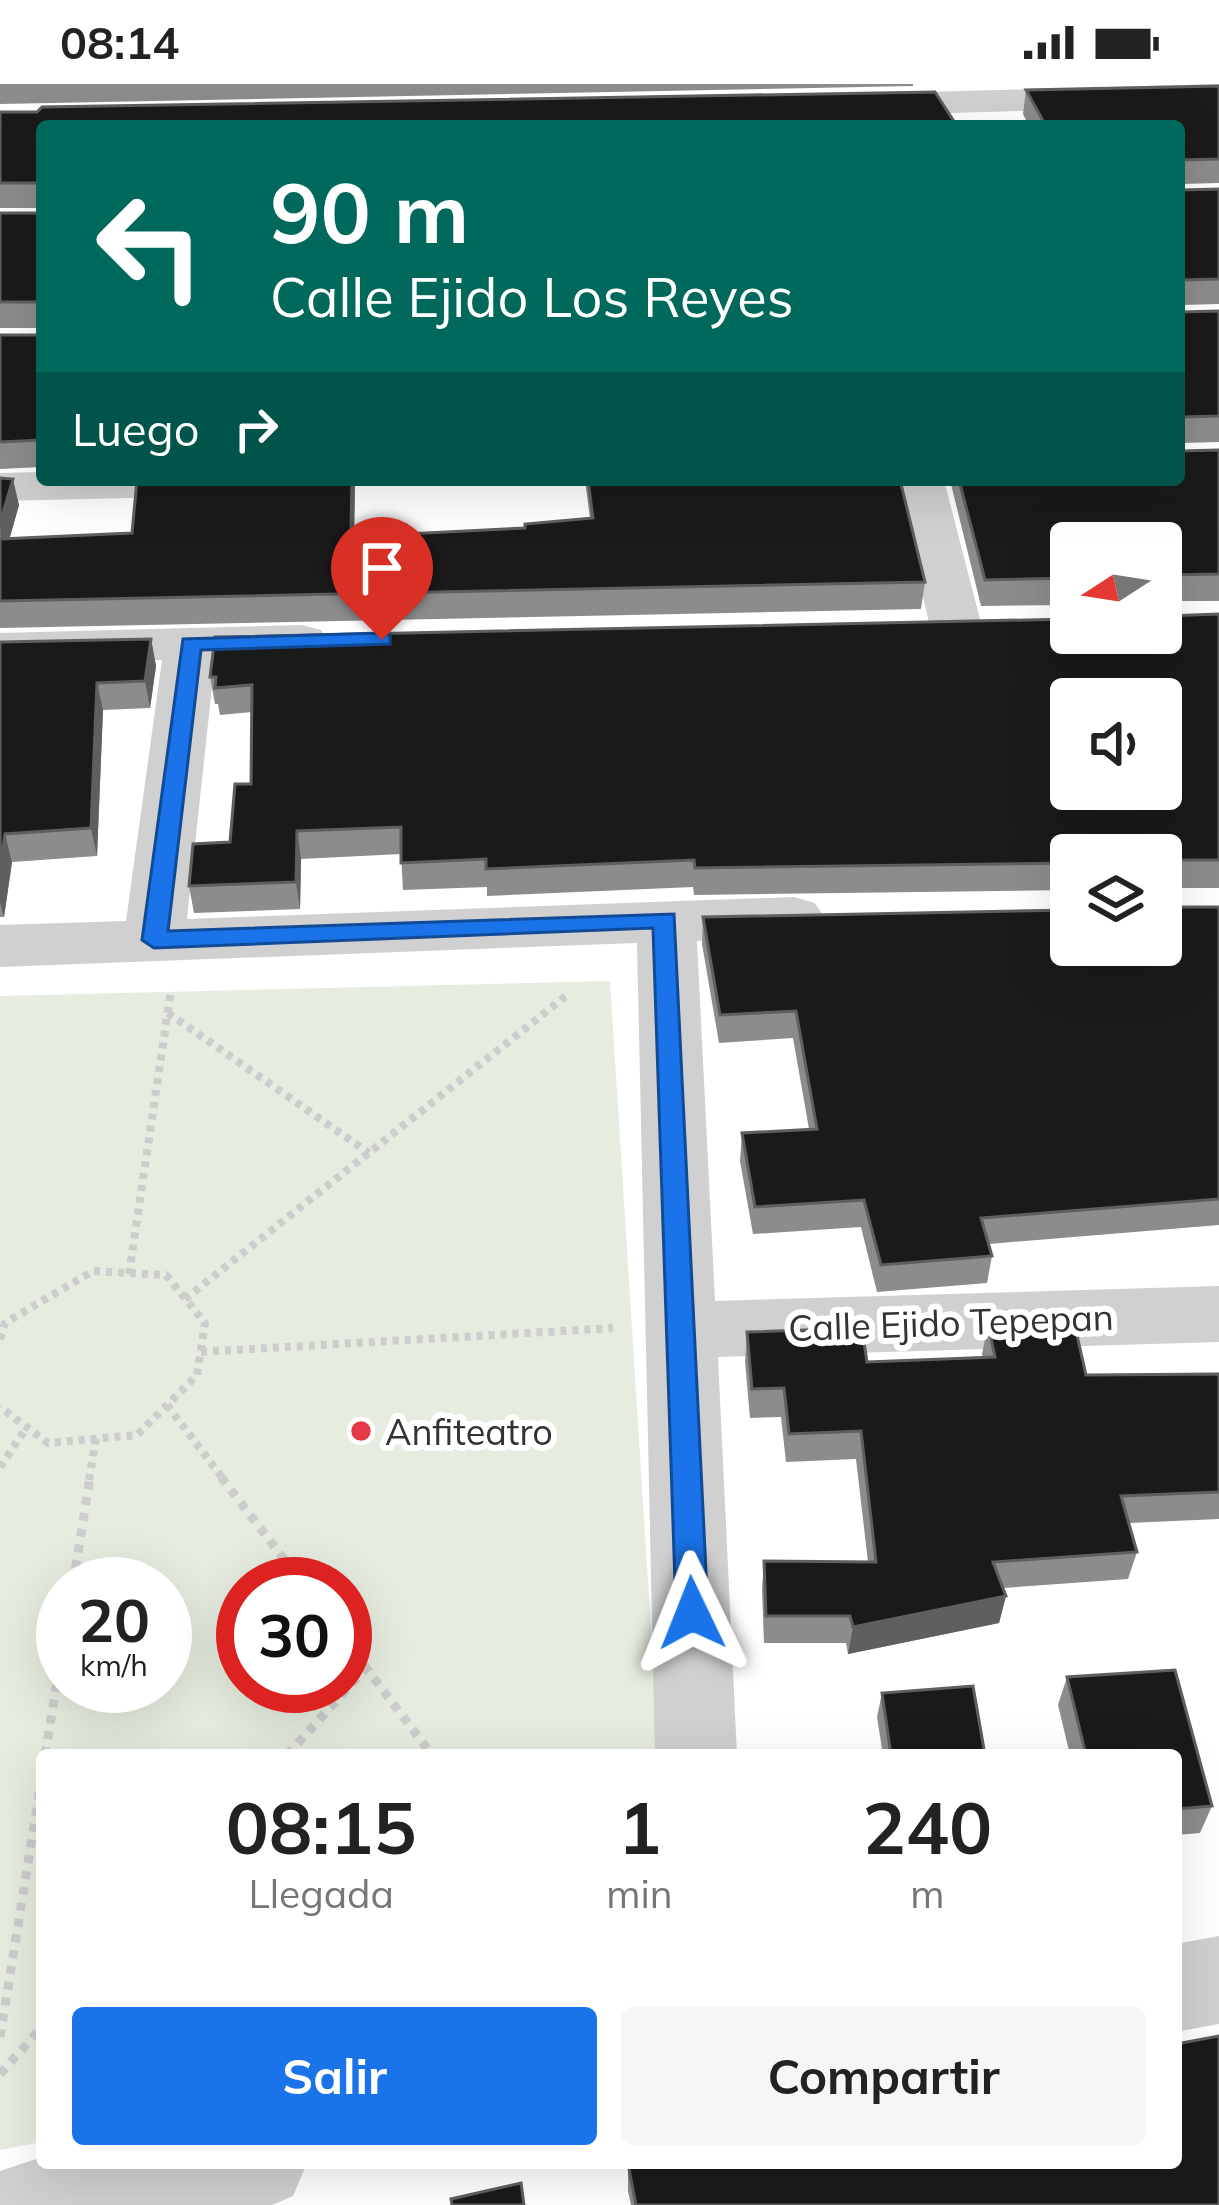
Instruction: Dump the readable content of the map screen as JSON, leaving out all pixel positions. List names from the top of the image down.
{
  "streets": {
    "street": ["Calle Ejido Tepepan"]
  },
  "places": ["Anfiteatro"],
  "north": "left",
  "page": {
    "status": "08:14",
    "turn": ["90 m", "Calle Ejido Los Reyes"],
    "then": "Luego",
    "speed": "20 km/h",
    "limit": "30",
    "eta": [
      "08:15",
      "Llegada",
      "1",
      "min",
      "240",
      "m"
    ],
    "buttons": ["Salir", "Compartir"]
  }
}
